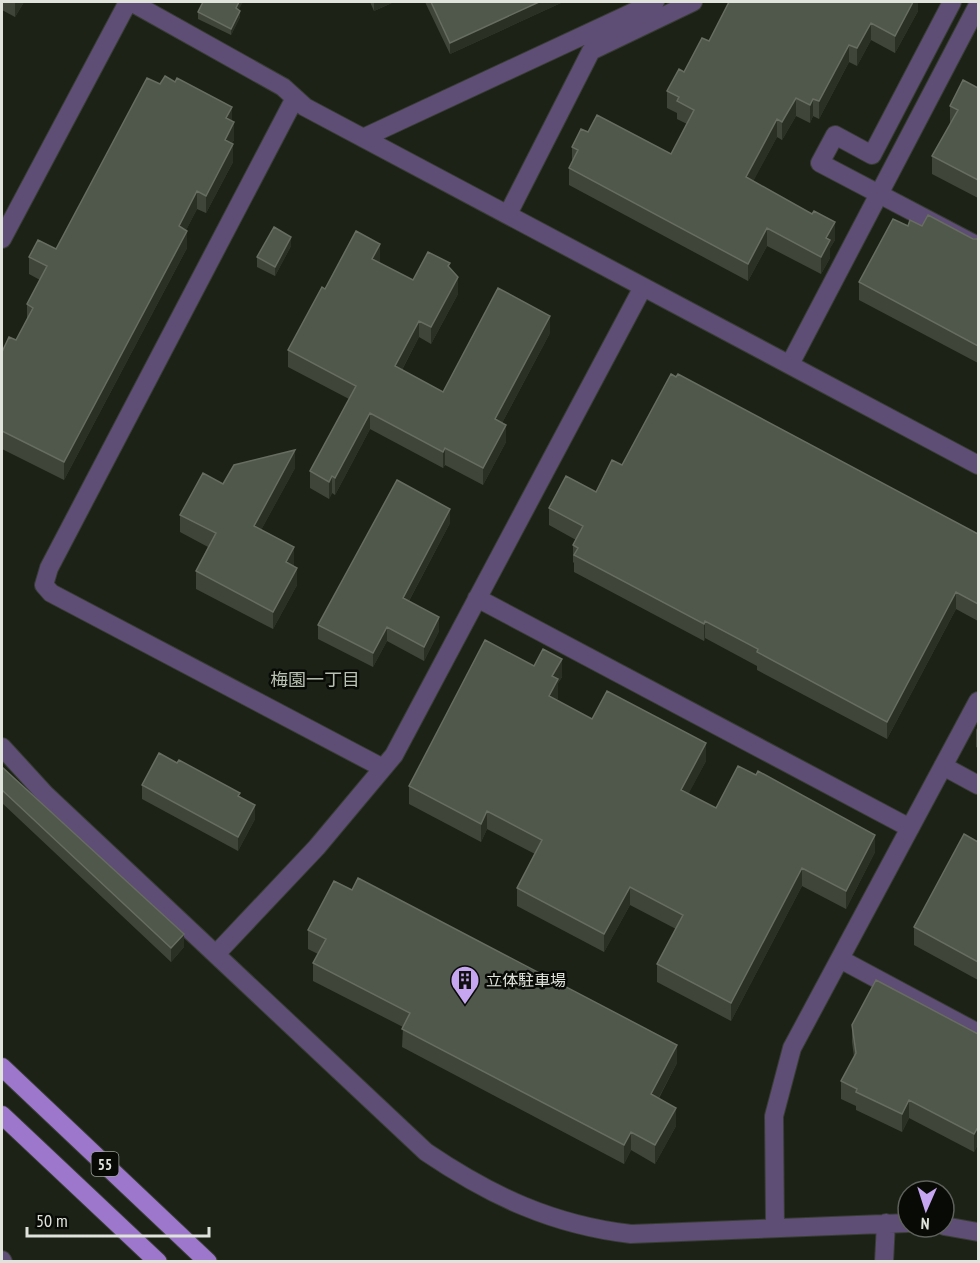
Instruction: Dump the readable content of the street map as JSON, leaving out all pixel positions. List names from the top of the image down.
{
  "streets": {
    "main road": ["55"]
  },
  "districts": ["梅園一丁目"],
  "places": {
    "building": ["立体駐車場"]
  },
  "scale_bar": "50 m",
  "north": "bottom"
}
